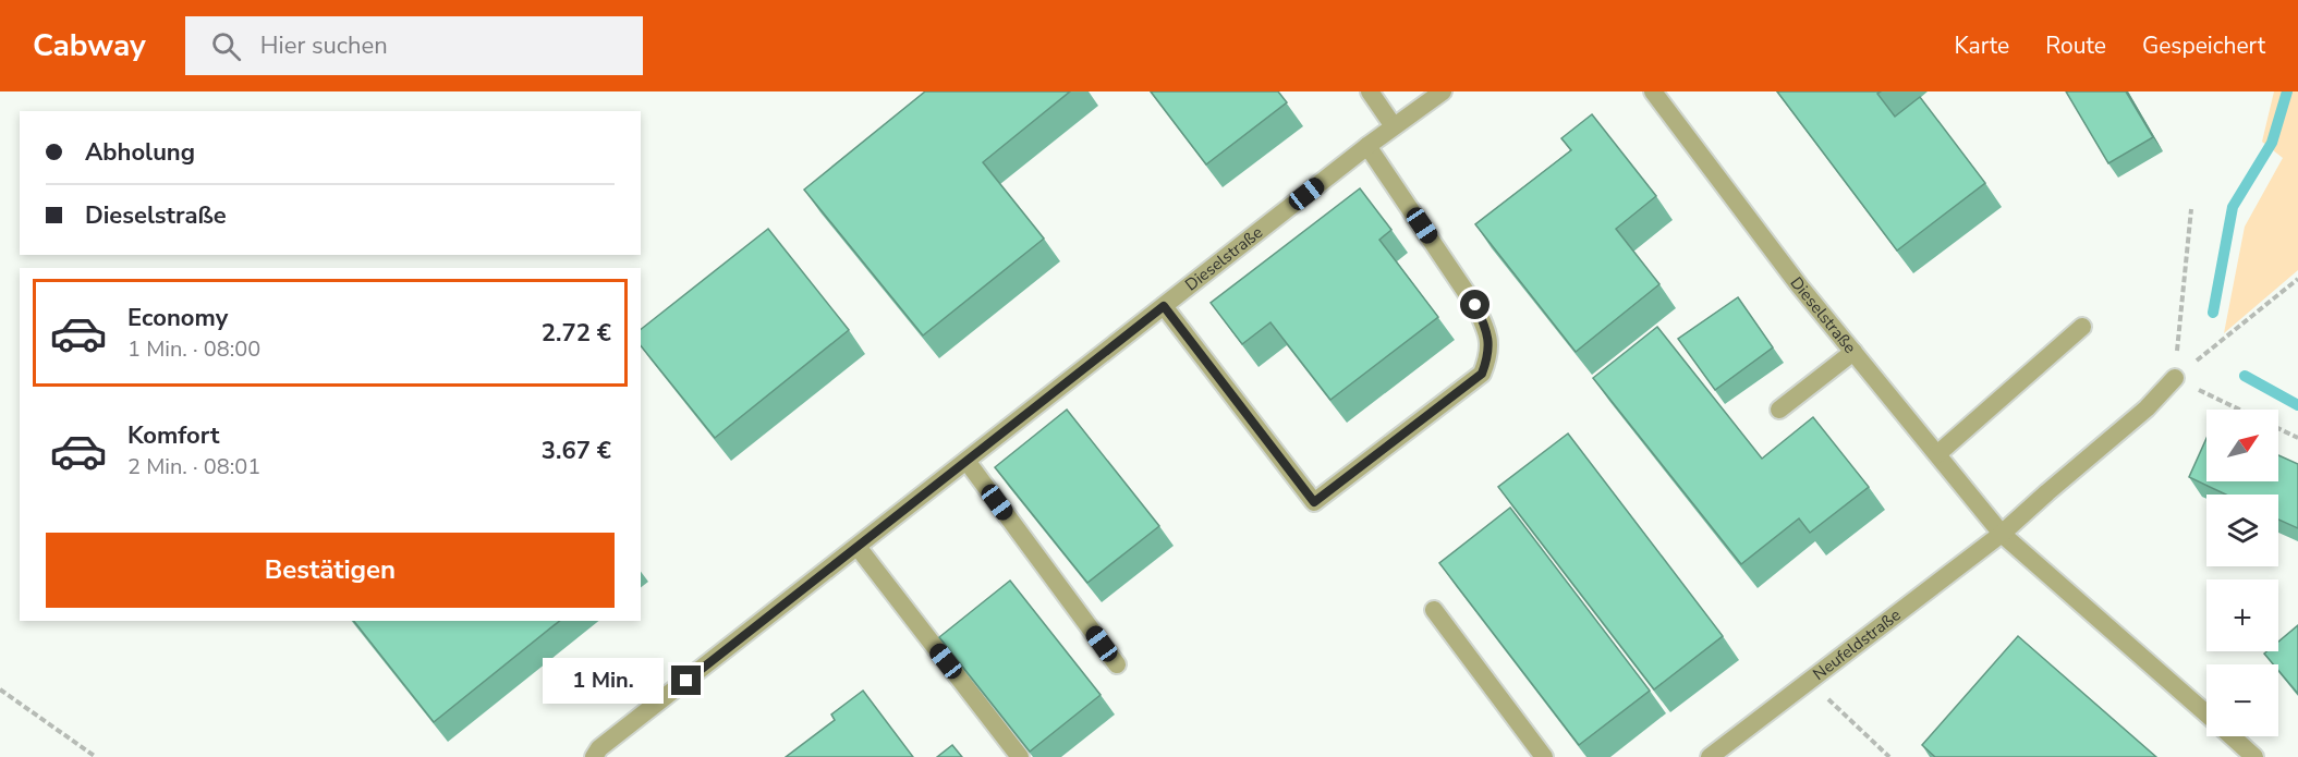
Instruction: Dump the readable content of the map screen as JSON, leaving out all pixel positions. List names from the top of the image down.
{
  "streets": {
    "street": ["Dieselstraße", "Neufeldstraße"]
  },
  "crossings": [
    ["Dieselstraße", "Neufeldstraße"]
  ],
  "north": "top right",
  "page": {
    "header": "Cabway",
    "search": "Hier suchen",
    "nav": ["Karte", "Route", "Gespeichert"],
    "banner": ["Abholung", "Dieselstraße"],
    "list": [
      {
        "name": "Economy",
        "note": "1 Min. · 08:00",
        "value": "2.72 €"
      },
      {
        "name": "Komfort",
        "note": "2 Min. · 08:01",
        "value": "3.67 €"
      }
    ],
    "map_buttons": ["+", "−"],
    "buttons": "Bestätigen",
    "bubble": "1 Min."
  }
}
